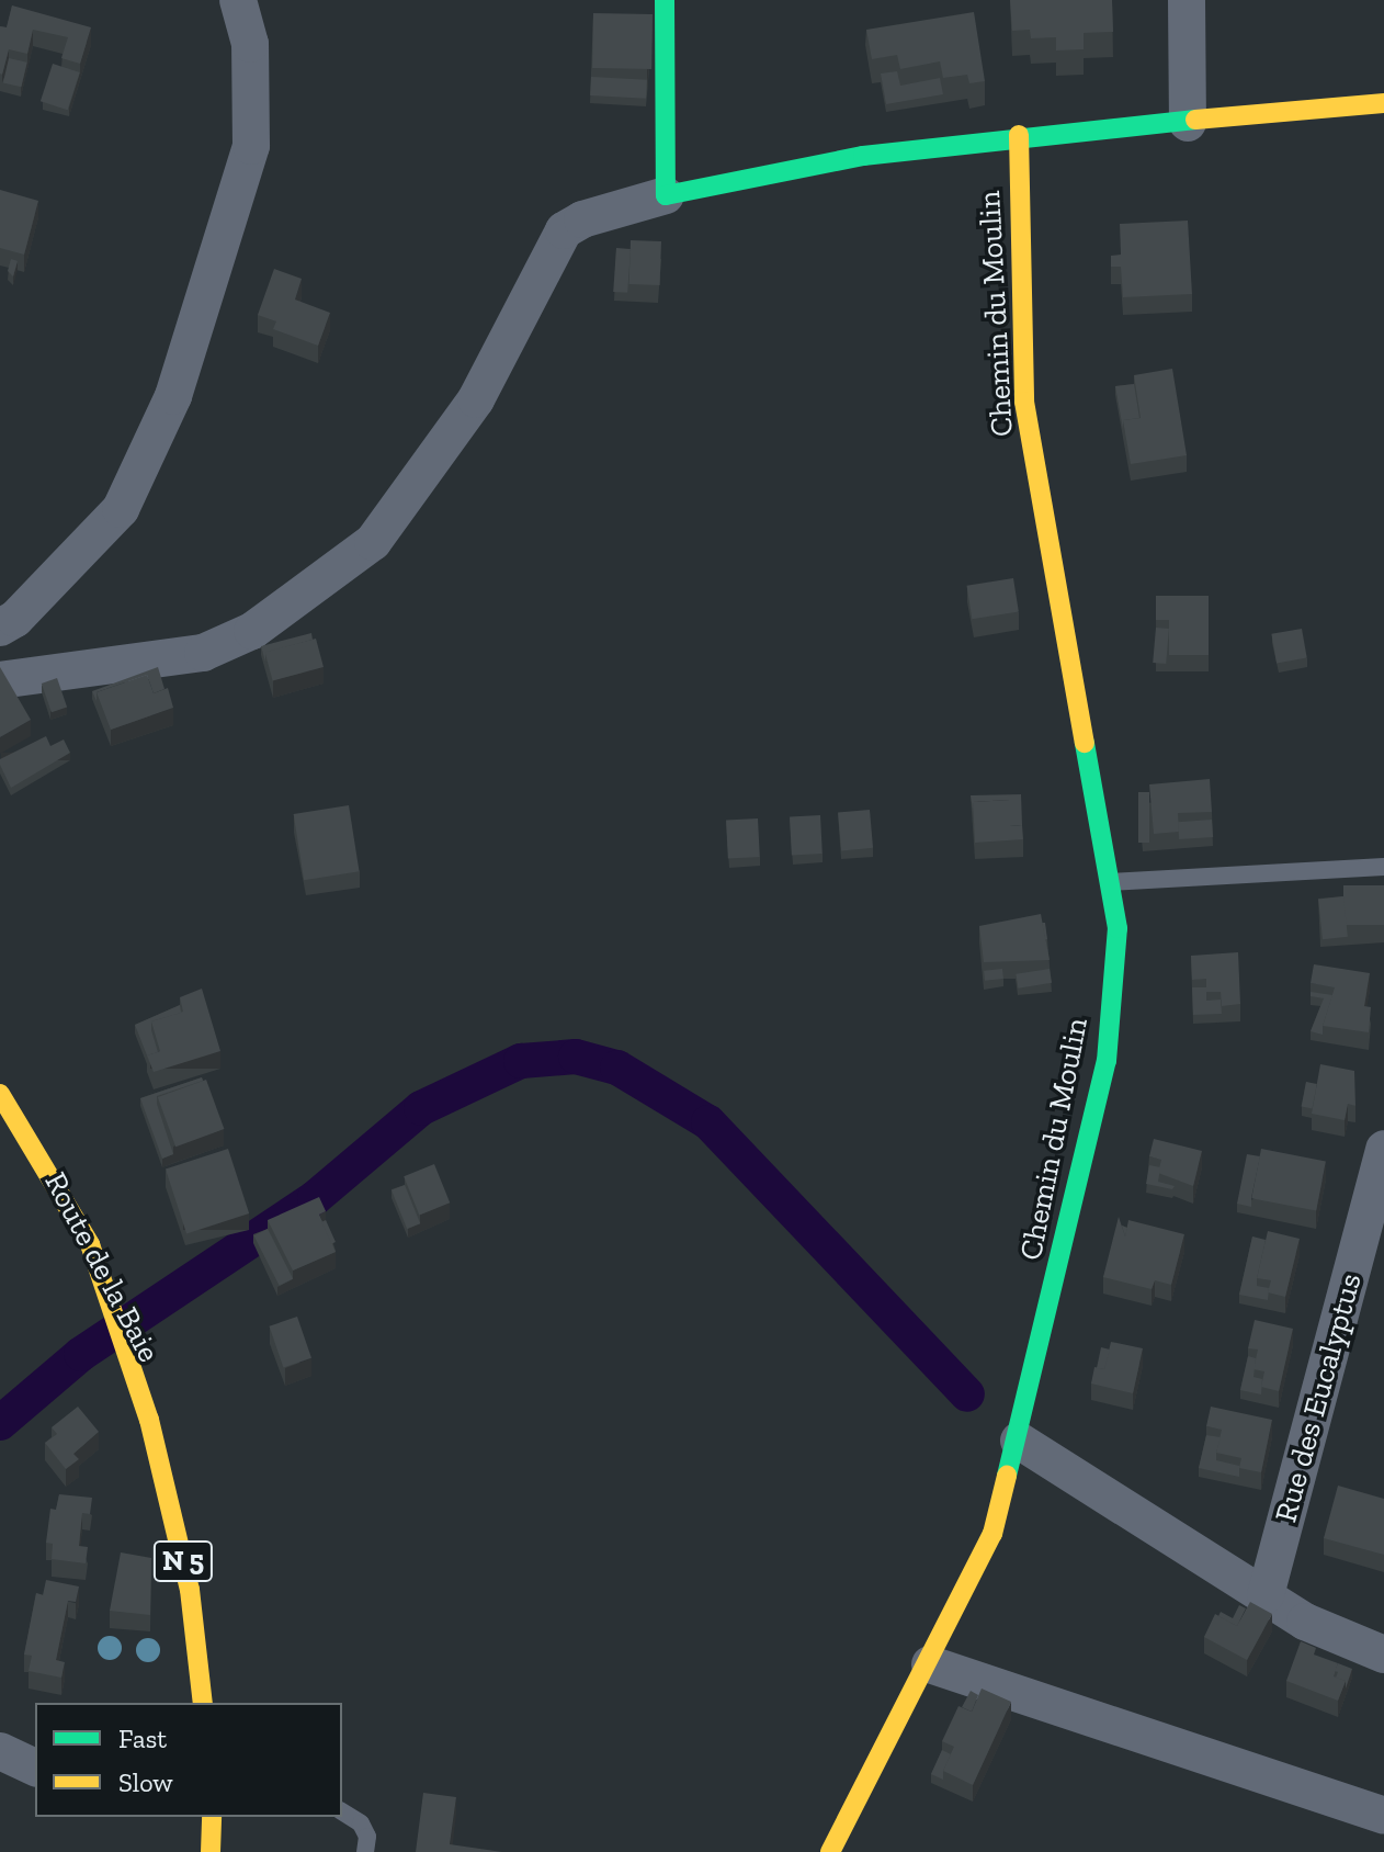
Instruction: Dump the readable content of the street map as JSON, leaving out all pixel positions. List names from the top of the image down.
{
  "streets": {
    "street": [
      "Chemin du Moulin",
      "Route de la Baie",
      "Rue des Eucalyptus",
      "N 5"
    ]
  },
  "legend": ["Fast", "Slow"]
}
